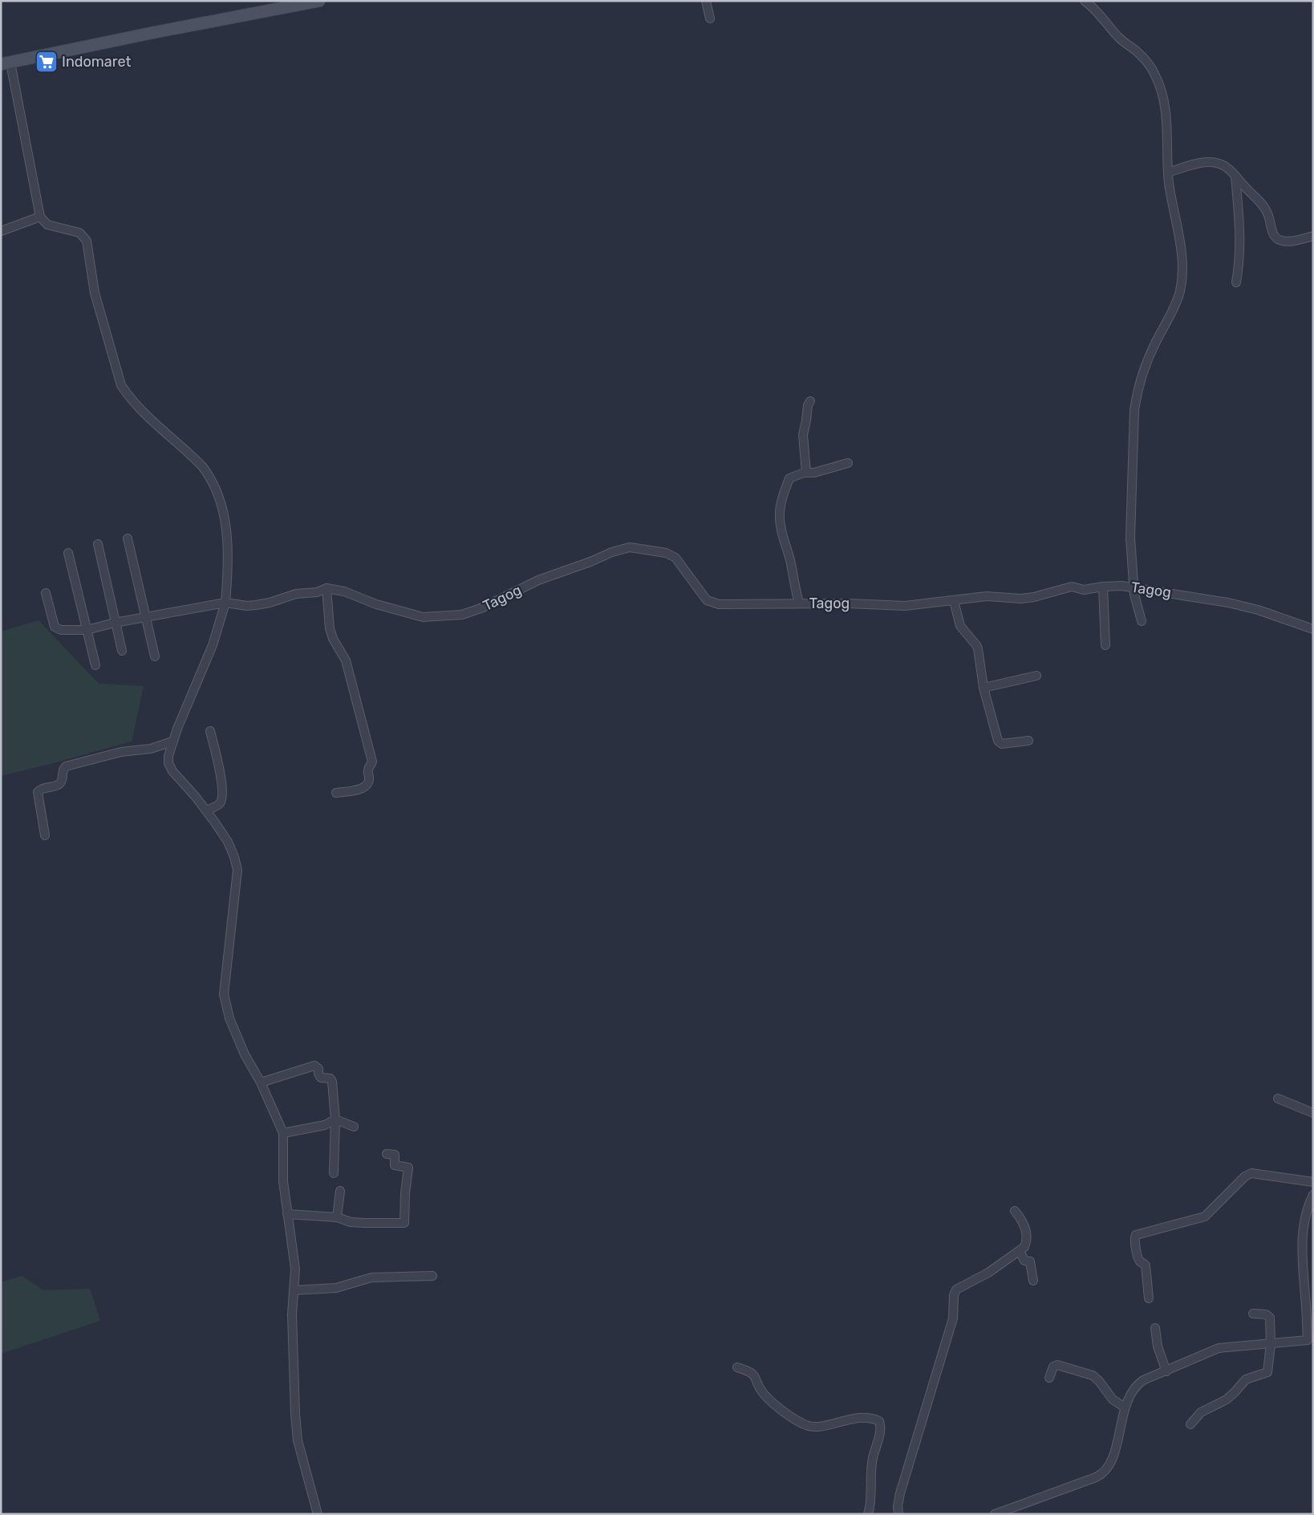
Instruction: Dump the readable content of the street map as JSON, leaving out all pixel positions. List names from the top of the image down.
{
  "streets": {
    "street": ["Tagog"]
  },
  "places": {
    "supermarket": ["Indomaret"]
  }
}
